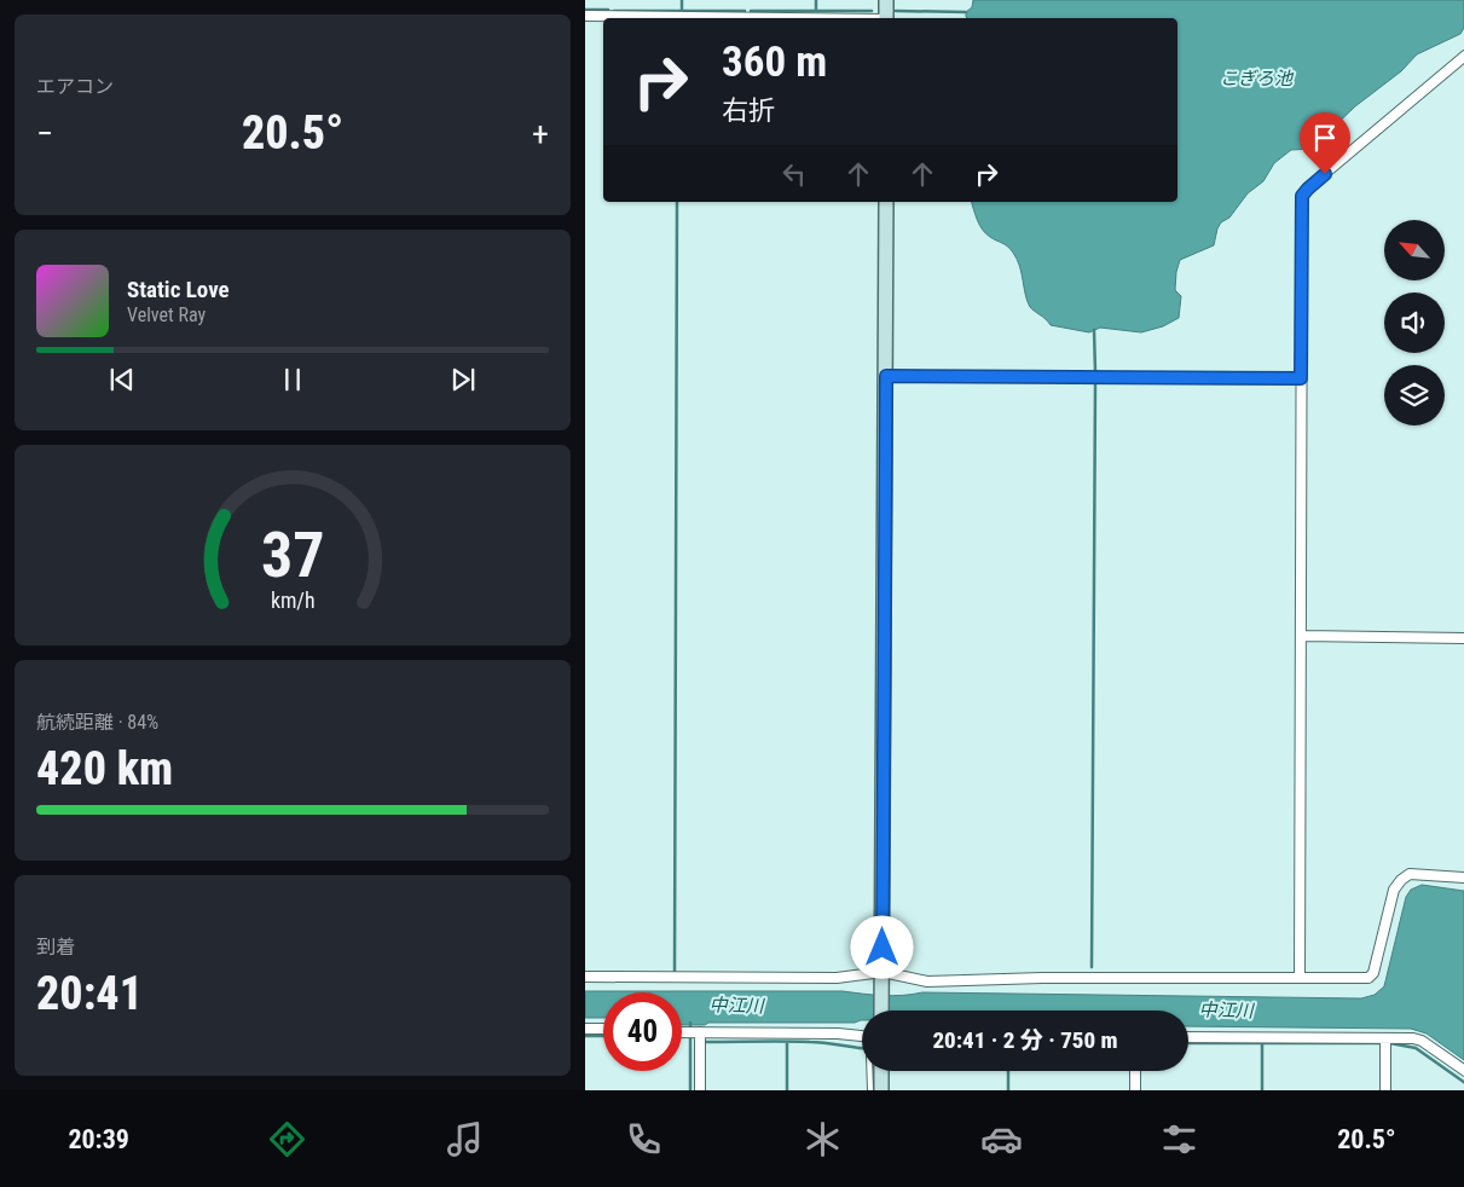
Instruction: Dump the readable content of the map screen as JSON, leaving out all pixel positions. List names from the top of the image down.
{
  "water": ["こぎろ池", "中江川"],
  "north": "top left",
  "page": {
    "tile": [
      "エアコン",
      ["航続距離 · 84%", "420 km"],
      ["到着", "20:41"]
    ],
    "turn": ["360 m", "右折"],
    "heat": ["−", "20.5°", "+"],
    "song": ["Static Love", "Velvet Ray"],
    "limit": "40",
    "trip": "20:41 · 2 分 · 750 m",
    "tabs": ["20:39", "20.5°"],
    "gauge": ["37", "km/h"]
  }
}
